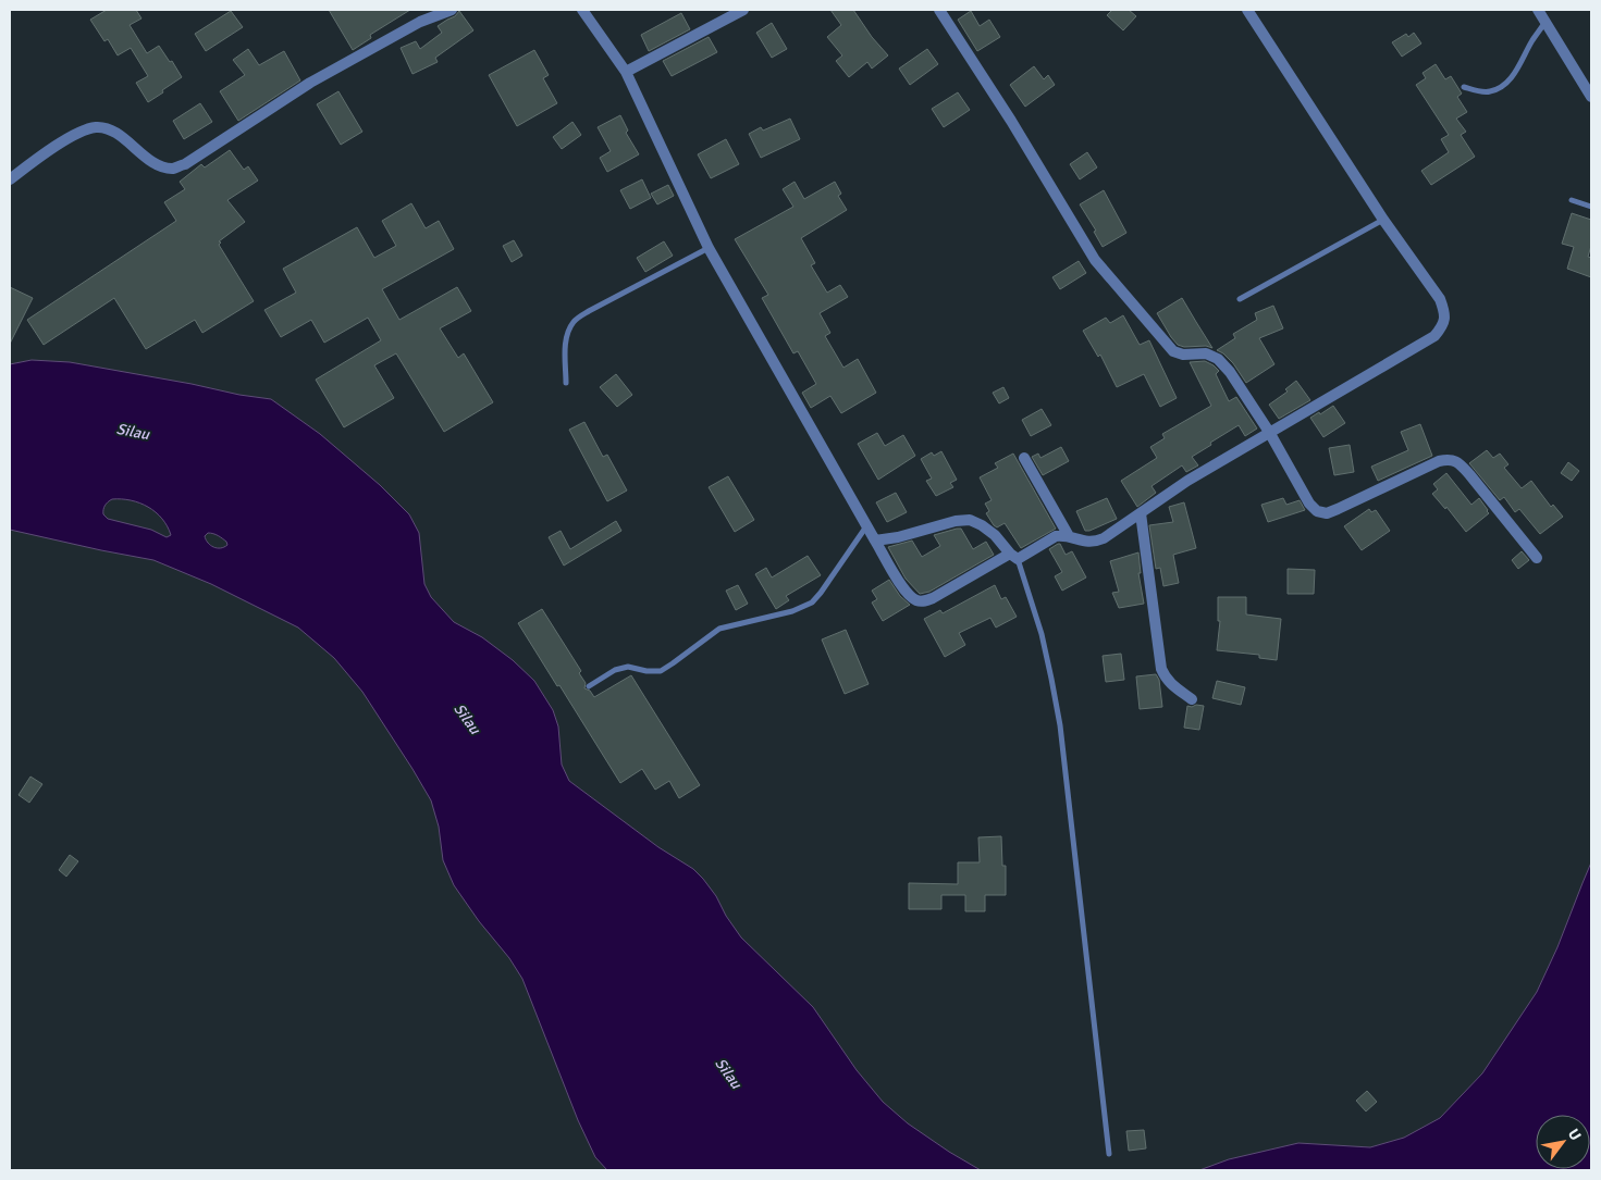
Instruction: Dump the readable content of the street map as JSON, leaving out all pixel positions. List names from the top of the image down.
{
  "water": ["Silau"],
  "north": "top right"
}
